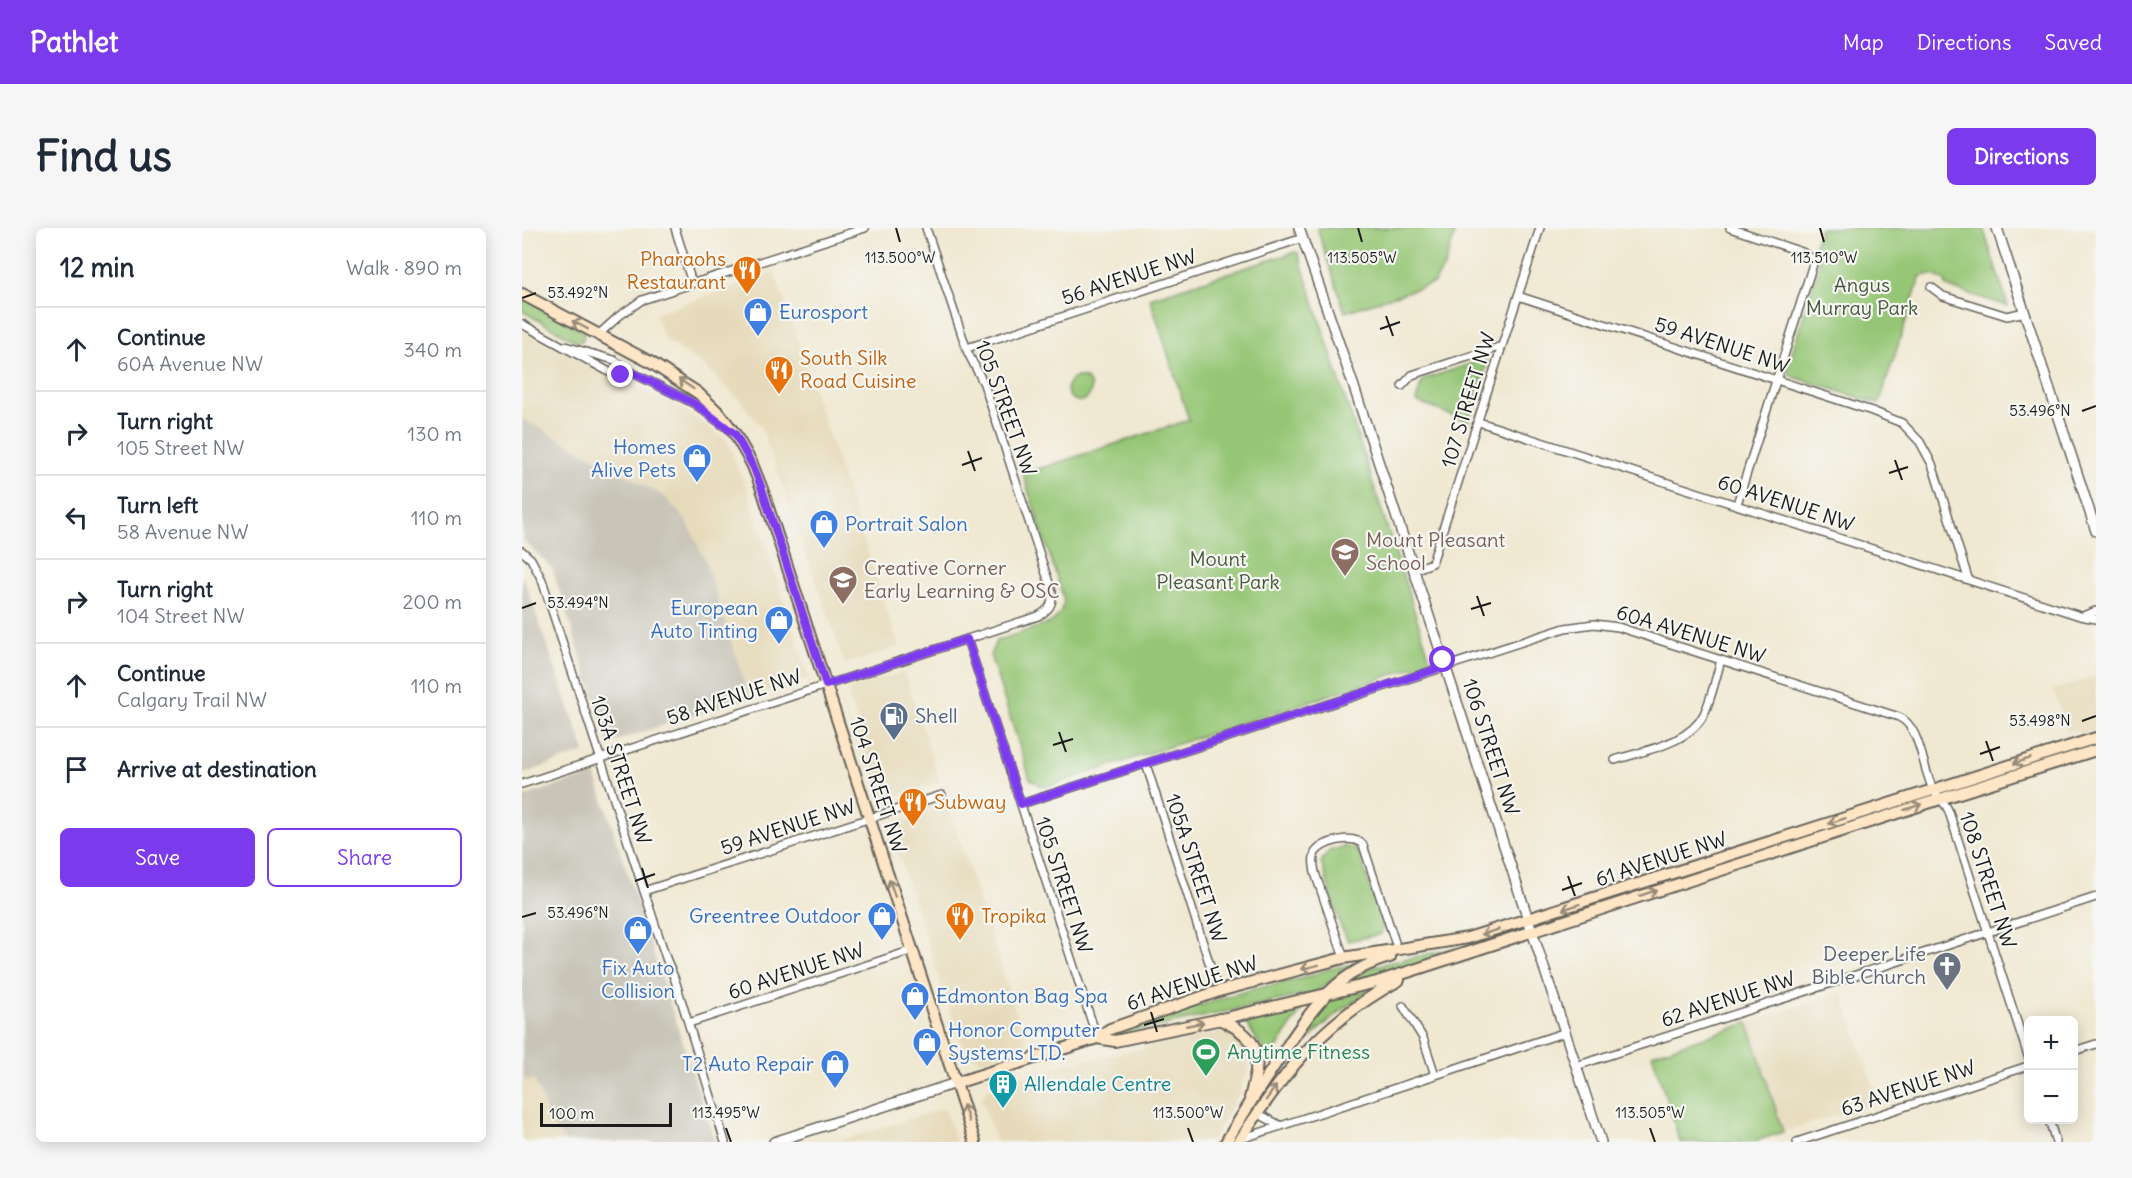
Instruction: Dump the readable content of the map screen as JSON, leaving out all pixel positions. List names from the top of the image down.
{
  "streets": {
    "main road": ["104 STREET NW", "61 AVENUE NW"],
    "street": [
      "56 AVENUE NW",
      "59 AVENUE NW",
      "107 STREET NW",
      "105 STREET NW",
      "60 AVENUE NW",
      "60A AVENUE NW",
      "58 AVENUE NW",
      "106 STREET NW",
      "103A STREET NW",
      "105A STREET NW",
      "108 STREET NW",
      "62 AVENUE NW",
      "63 AVENUE NW"
    ]
  },
  "crossings": [
    ["56 AVENUE NW", "105 STREET NW"],
    ["56 AVENUE NW", "106 STREET NW"],
    ["59 AVENUE NW", "107 STREET NW"],
    ["59 AVENUE NW", "60 AVENUE NW"],
    ["59 AVENUE NW", "103A STREET NW"],
    ["59 AVENUE NW", "104 STREET NW"],
    ["107 STREET NW", "60 AVENUE NW"],
    ["107 STREET NW", "106 STREET NW"],
    ["105 STREET NW", "60A AVENUE NW"],
    ["105 STREET NW", "58 AVENUE NW"],
    ["105 STREET NW", "61 AVENUE NW"],
    ["60 AVENUE NW", "103A STREET NW"],
    ["60 AVENUE NW", "104 STREET NW"],
    ["60A AVENUE NW", "106 STREET NW"],
    ["60A AVENUE NW", "105A STREET NW"],
    ["60A AVENUE NW", "108 STREET NW"],
    ["58 AVENUE NW", "103A STREET NW"],
    ["58 AVENUE NW", "104 STREET NW"],
    ["106 STREET NW", "61 AVENUE NW"],
    ["106 STREET NW", "62 AVENUE NW"],
    ["104 STREET NW", "61 AVENUE NW"],
    ["61 AVENUE NW", "108 STREET NW"],
    ["108 STREET NW", "62 AVENUE NW"]
  ],
  "one_way": ["104 STREET NW"],
  "parks": ["Angus Murray Park", "Mount Pleasant Park"],
  "places": {
    "restaurant": [
      "Pharaohs Restaurant",
      "South Silk Road Cuisine",
      "Subway",
      "Tropika"
    ],
    "shop": [
      "Eurosport",
      "Homes Alive Pets",
      "Portrait Salon",
      "European Auto Tinting",
      "Greentree Outdoor",
      "Fix Auto Collision",
      "Edmonton Bag Spa",
      "Honor Computer Systems LTD.",
      "T2 Auto Repair"
    ],
    "school or university": ["Mount Pleasant School", "Creative Corner Early Learning & OSC"],
    "fuel station": ["Shell"],
    "church": ["Deeper Life Bible Church"],
    "sports": ["Anytime Fitness"],
    "building": ["Allendale Centre"]
  },
  "scale_bar": "100 m",
  "page": {
    "header": "Pathlet",
    "nav": ["Map", "Directions", "Saved"],
    "buttons": [
      "Directions",
      ["Save", "Share"]
    ],
    "title": "Find us",
    "heading": ["12 min", "Walk · 890 m"],
    "list": [
      ["Continue", "60A Avenue NW", "340 m"],
      ["Turn right", "105 Street NW", "130 m"],
      ["Turn left", "58 Avenue NW", "110 m"],
      ["Turn right", "104 Street NW", "200 m"],
      ["Continue", "Calgary Trail NW", "110 m"],
      "Arrive at destination"
    ],
    "map_buttons": ["+", "−"],
    "scale": "100 m"
  },
  "coordinates": [
    "113.500°W",
    "113.505°W",
    "113.510°W",
    "53.492°N",
    "53.496°N",
    "53.494°N",
    "53.498°N",
    "113.495°W"
  ]
}
